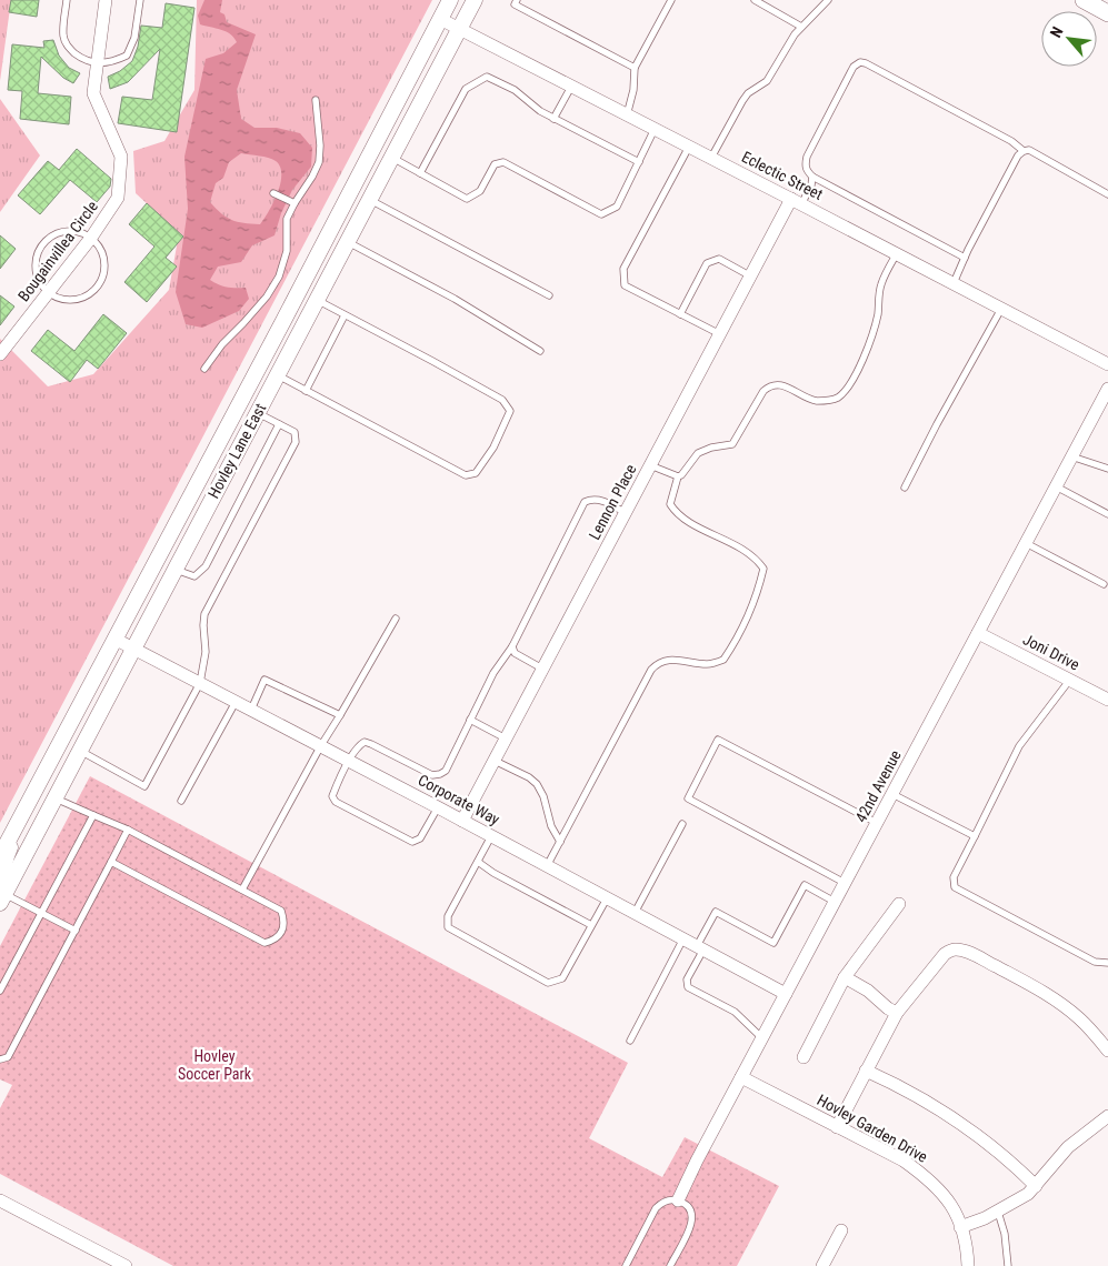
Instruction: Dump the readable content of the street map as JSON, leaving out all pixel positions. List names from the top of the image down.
{
  "streets": {
    "street": [
      "Eclectic Street",
      "Bougainvillea Circle",
      "Hovley Lane East",
      "Lennon Place",
      "Joni Drive",
      "42nd Avenue",
      "Corporate Way",
      "Hovley Garden Drive"
    ]
  },
  "crossings": [
    ["Eclectic Street", "Hovley Lane East"],
    ["Eclectic Street", "Lennon Place"],
    ["Hovley Lane East", "Corporate Way"],
    ["Lennon Place", "Corporate Way"],
    ["Joni Drive", "42nd Avenue"],
    ["42nd Avenue", "Corporate Way"],
    ["42nd Avenue", "Hovley Garden Drive"]
  ],
  "parks": ["Hovley Soccer Park"],
  "north": "top left"
}
